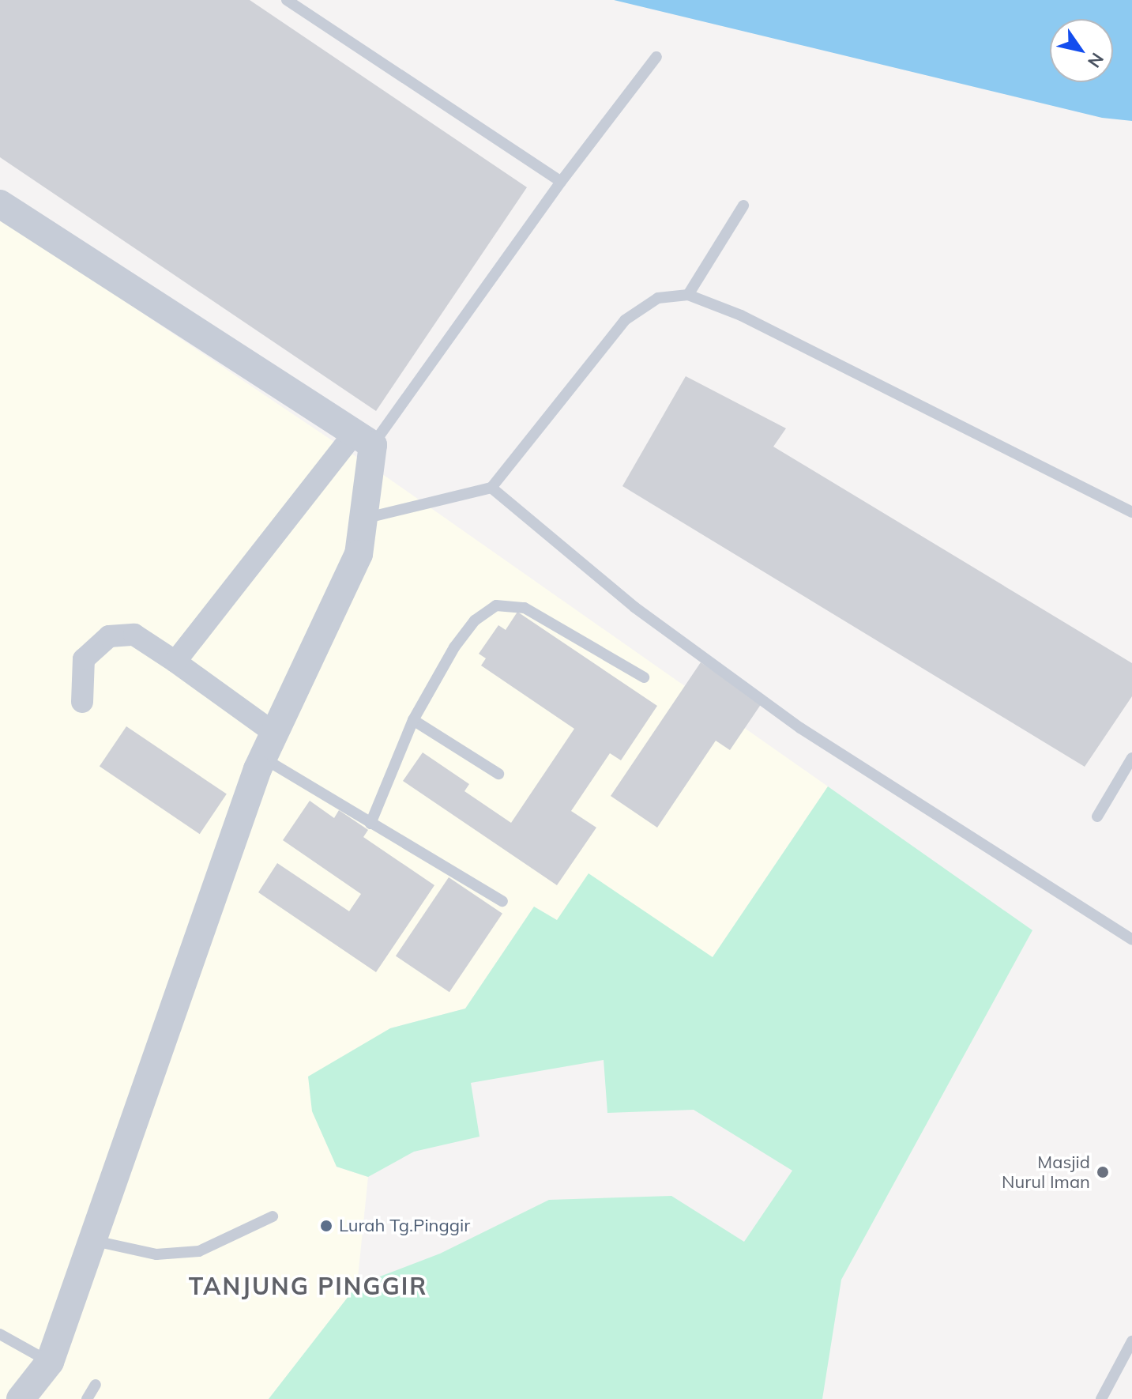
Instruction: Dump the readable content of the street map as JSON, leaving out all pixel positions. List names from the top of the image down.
{
  "districts": ["TANJUNG PINGGIR"],
  "places": ["Masjid Nurul Iman", "Lurah Tg.Pinggir"],
  "north": "bottom right"
}
